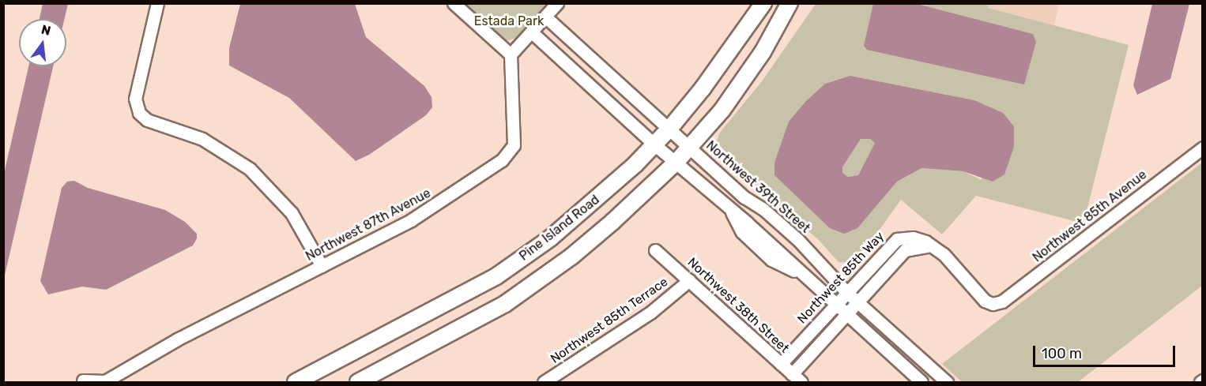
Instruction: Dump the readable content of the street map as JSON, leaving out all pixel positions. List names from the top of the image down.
{
  "streets": {
    "main road": ["Pine Island Road"],
    "street": [
      "Northwest 39th Street",
      "Northwest 85th Avenue",
      "Northwest 87th Avenue",
      "Northwest 85th Way",
      "Northwest 38th Street",
      "Northwest 85th Terrace"
    ]
  },
  "crossings": [
    ["Northwest 39th Street", "Pine Island Road"],
    ["Northwest 39th Street", "Northwest 85th Way"],
    ["Northwest 85th Avenue", "Northwest 85th Way"],
    ["Northwest 85th Way", "Northwest 38th Street"],
    ["Northwest 38th Street", "Northwest 85th Terrace"]
  ],
  "parks": ["Estada Park"],
  "scale_bar": "100 m",
  "north": "top"
}
